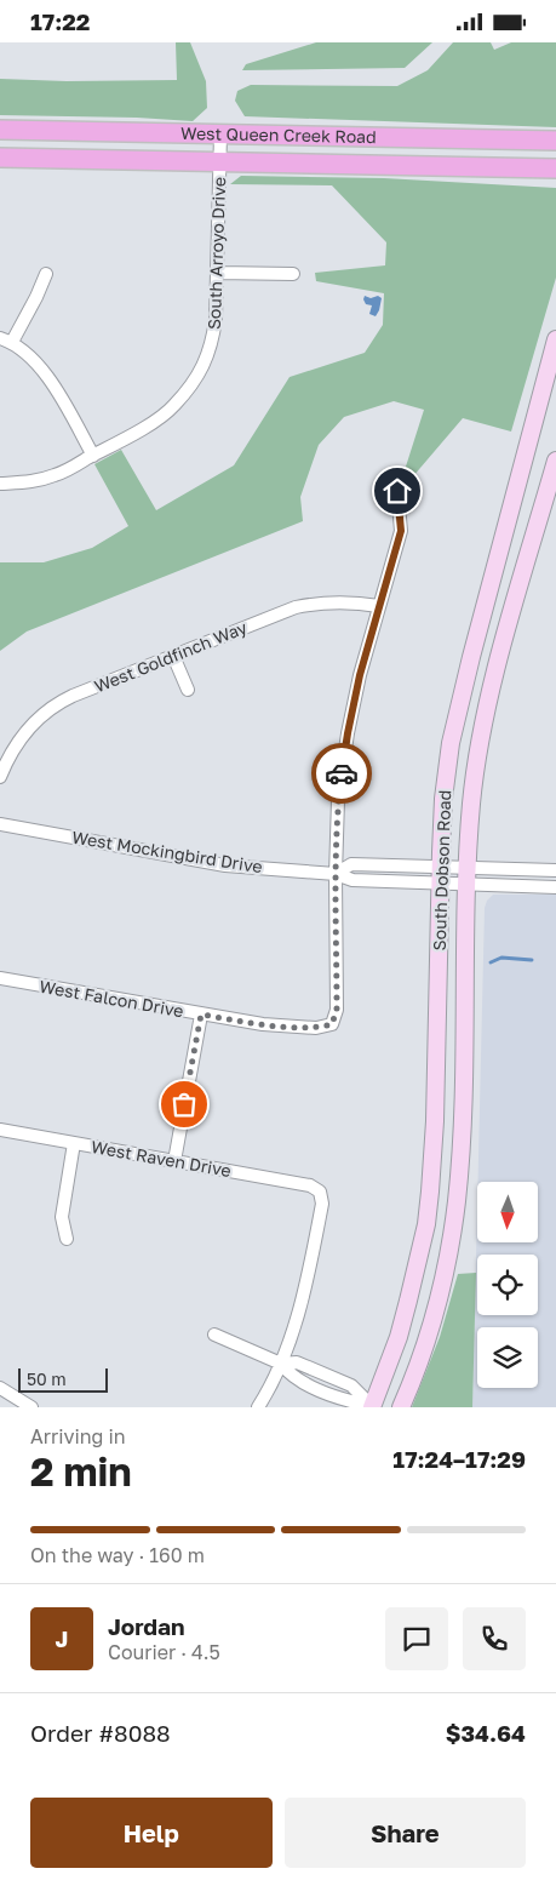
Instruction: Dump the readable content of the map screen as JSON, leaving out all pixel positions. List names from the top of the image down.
{
  "streets": {
    "main road": ["West Queen Creek Road", "South Dobson Road"],
    "street": [
      "South Arroyo Drive",
      "West Goldfinch Way",
      "West Mockingbird Drive",
      "West Falcon Drive",
      "West Raven Drive"
    ]
  },
  "crossings": [
    ["West Queen Creek Road", "South Arroyo Drive"],
    ["West Mockingbird Drive", "South Dobson Road"],
    ["West Mockingbird Drive", "West Falcon Drive"]
  ],
  "scale_bar": "50 m",
  "north": "bottom",
  "page": {
    "status": "17:22",
    "scale": "50 m",
    "heading": ["2 min", "Arriving in", "17:24–17:29"],
    "panel": [
      "Jordan",
      "Courier · 4.5",
      "Order #8088",
      "$34.64"
    ],
    "bar": "On the way · 160 m",
    "round": "J",
    "buttons": ["Help", "Share"]
  }
}
